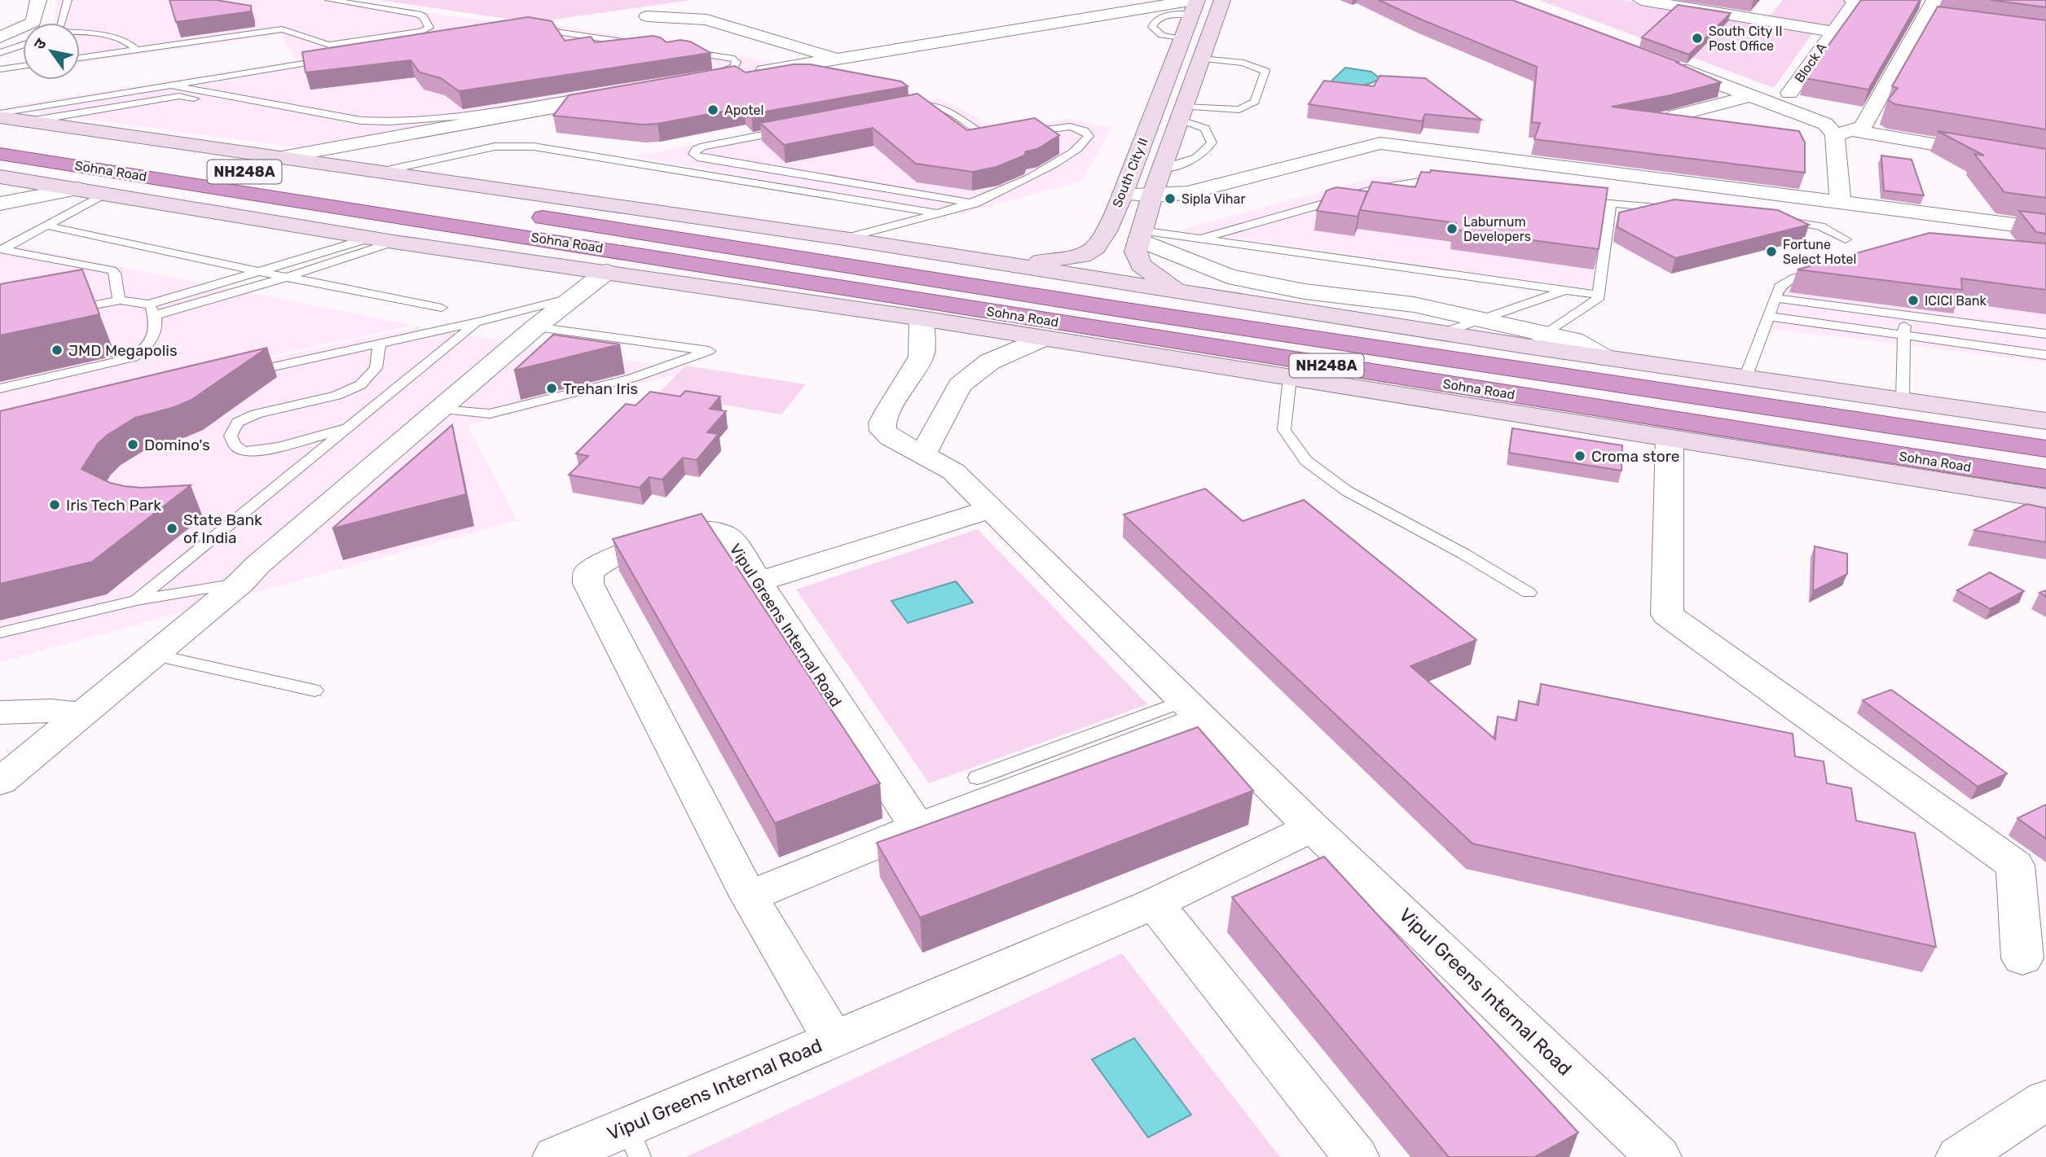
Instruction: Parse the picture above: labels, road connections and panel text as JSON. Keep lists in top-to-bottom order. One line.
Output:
{"streets":{"highway":["Sohna Road","NH248A"],"main road":["South City II"],"street":["Block A","Vipul Greens Internal Road"]},"places":["South City II Post Office","Apotel","Sipla Vihar","Laburnum Developers","Fortune Select Hotel","ICICI Bank","JMD Megapolis","Trehan Iris","Domino's","Croma store","Iris Tech Park","State Bank of India"],"north":"top left"}
